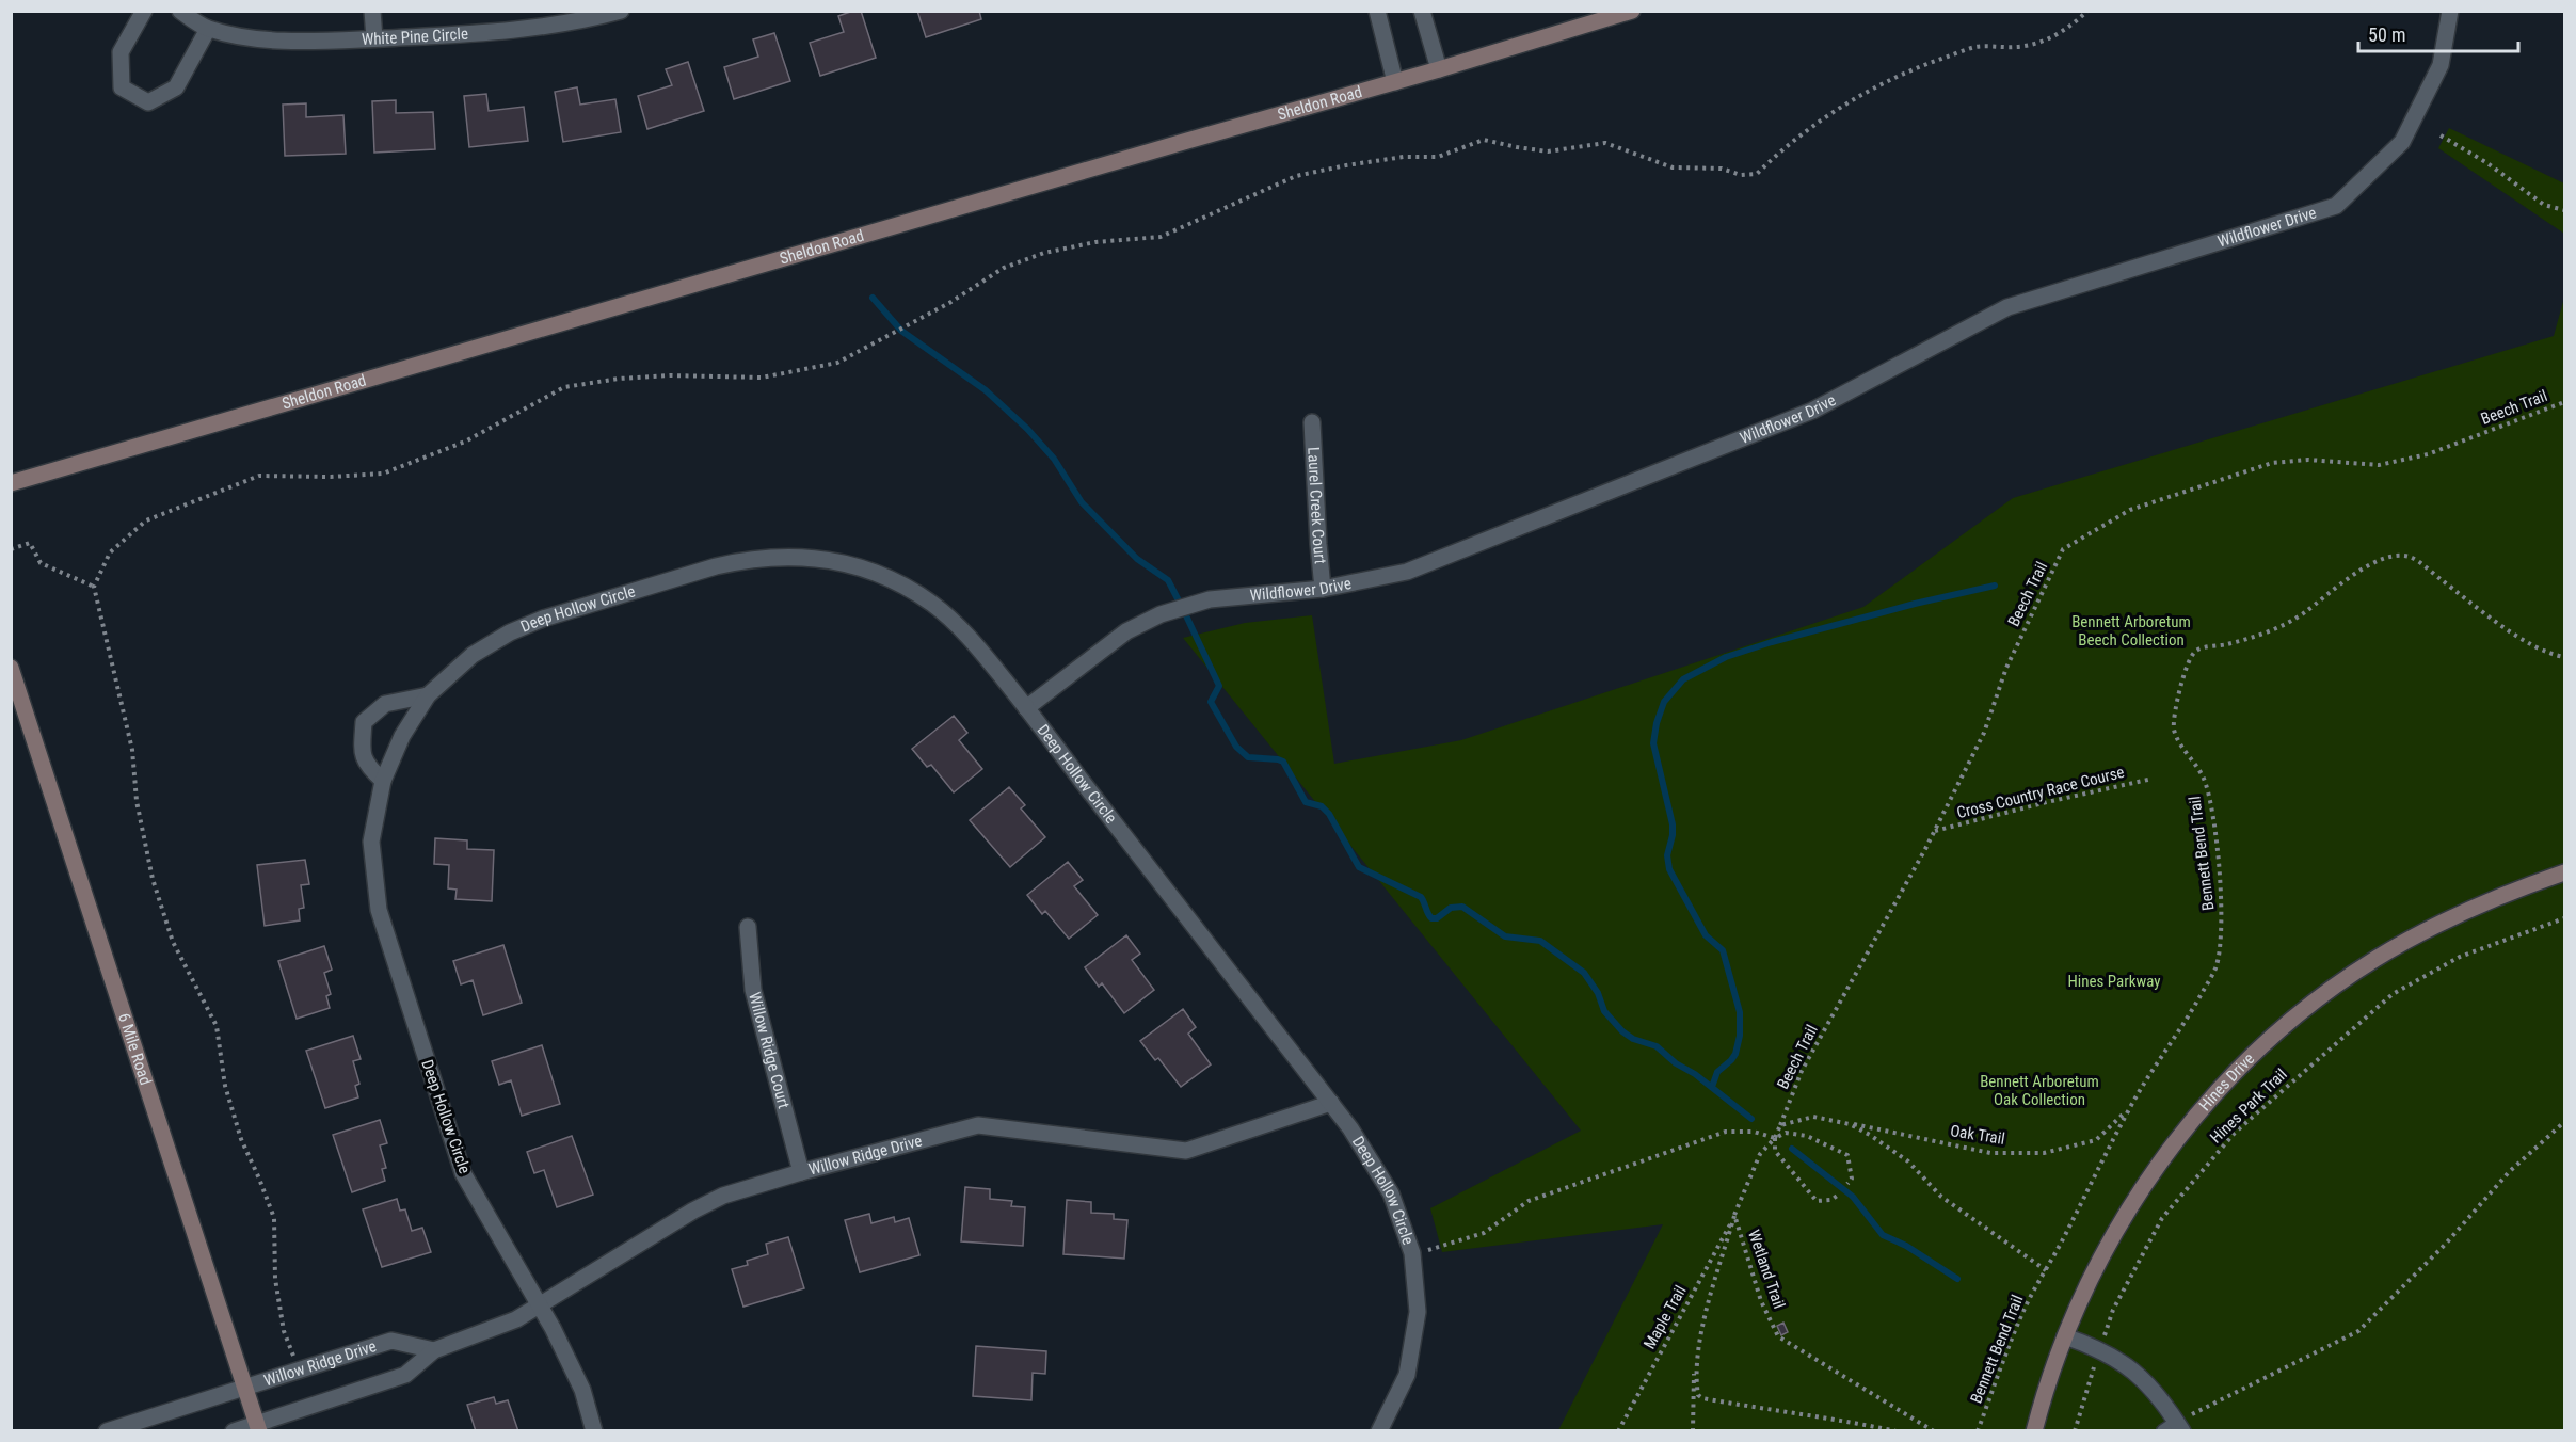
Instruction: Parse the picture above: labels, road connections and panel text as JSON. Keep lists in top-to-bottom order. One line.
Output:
{"streets":{"main road":["Sheldon Road","6 Mile Road","Hines Drive"],"street":["White Pine Circle","Wildflower Drive","Laurel Creek Court","Deep Hollow Circle","Willow Ridge Court","Willow Ridge Drive"],"path":["Beech Trail","Cross Country Race Course","Bennett Bend Trail","Hines Park Trail","Oak Trail","Wetland Trail","Maple Trail"]},"crossings":[["Wildflower Drive","Laurel Creek Court"],["Wildflower Drive","Deep Hollow Circle"],["Beech Trail","Cross Country Race Course"],["Beech Trail","Wetland Trail"],["Deep Hollow Circle","Willow Ridge Drive"],["Bennett Bend Trail","Oak Trail"],["6 Mile Road","Willow Ridge Drive"],["Willow Ridge Court","Willow Ridge Drive"],["Wetland Trail","Maple Trail"]],"parks":["Bennett Arboretum Beech Collection","Hines Parkway","Bennett Arboretum Oak Collection"],"scale_bar":"50 m"}
